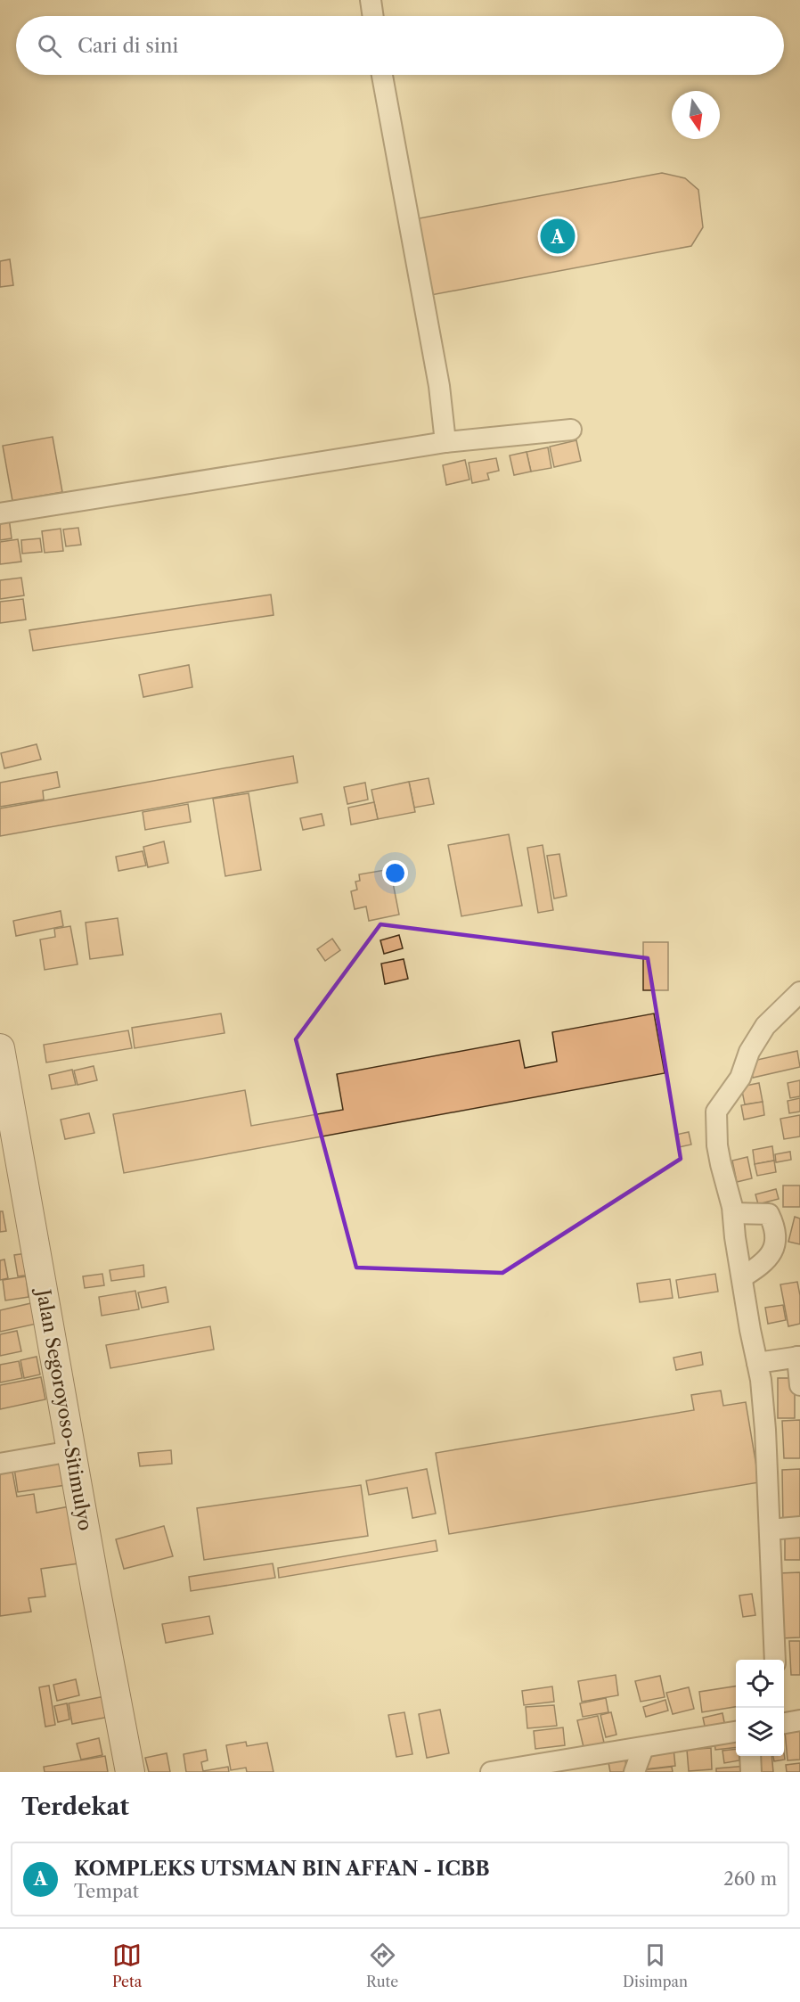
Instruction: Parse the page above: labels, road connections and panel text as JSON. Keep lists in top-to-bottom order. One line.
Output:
{"streets":{"main road":["Jalan Segoroyoso-Sitimulyo"]},"north":"bottom","page":{"search":"Cari di sini","pins":"A","heading":"Terdekat","list":[{"mark":"A","name":"KOMPLEKS UTSMAN BIN AFFAN - ICBB","note":"Tempat","value":"260 m"}],"nav":["Peta","Rute","Disimpan"]}}
